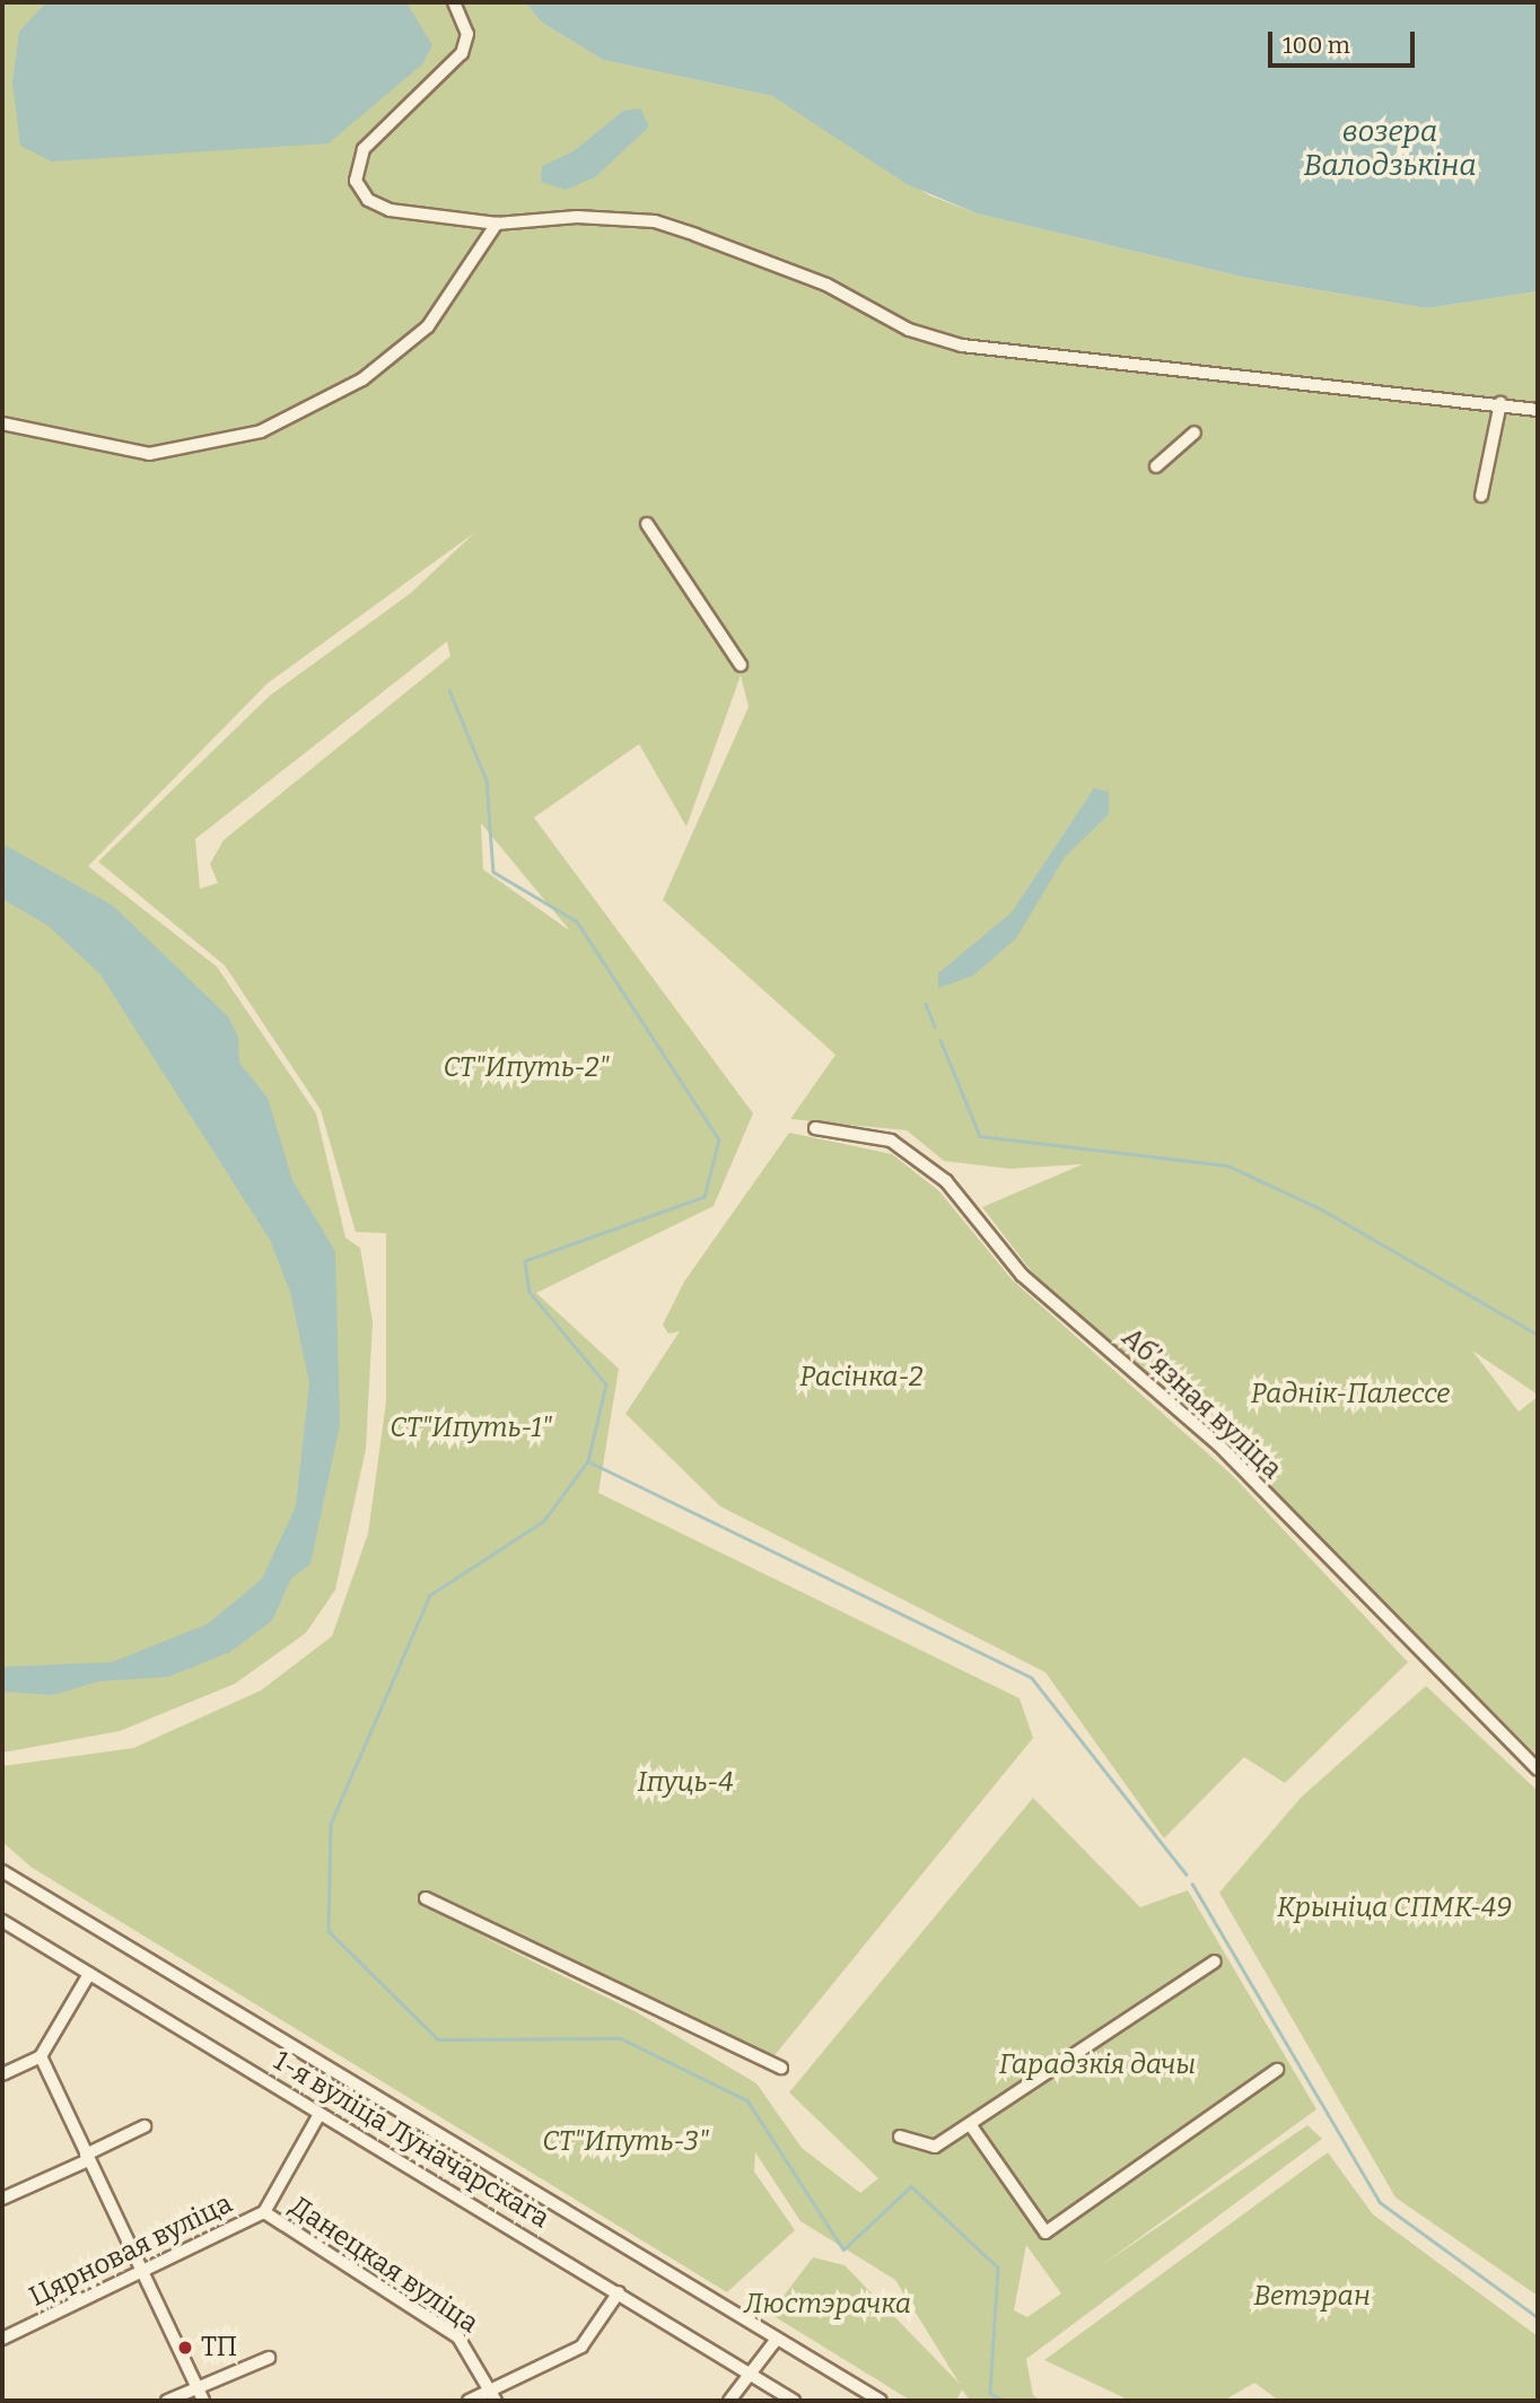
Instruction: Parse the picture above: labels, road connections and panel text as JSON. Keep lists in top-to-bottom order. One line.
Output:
{"streets":{"street":["Абʼязная вуліца","1-я вуліца Луначарскага","Цярновая вуліца","Данецкая вуліца"]},"crossings":[["1-я вуліца Луначарскага","Цярновая вуліца"],["Цярновая вуліца","Данецкая вуліца"]],"water":["возера Валодзькіна"],"parks":["СТ\"Ипуть-2\"","Расінка-2","Раднік-Палессе","СТ\"Ипуть-1\"","Іпуць-4","Крыніца СПМК-49","Гарадзкія дачы","СТ\"Ипуть-3\"","Ветэран","Люстэрачка"],"places":["ТП"],"scale_bar":"100 m"}
